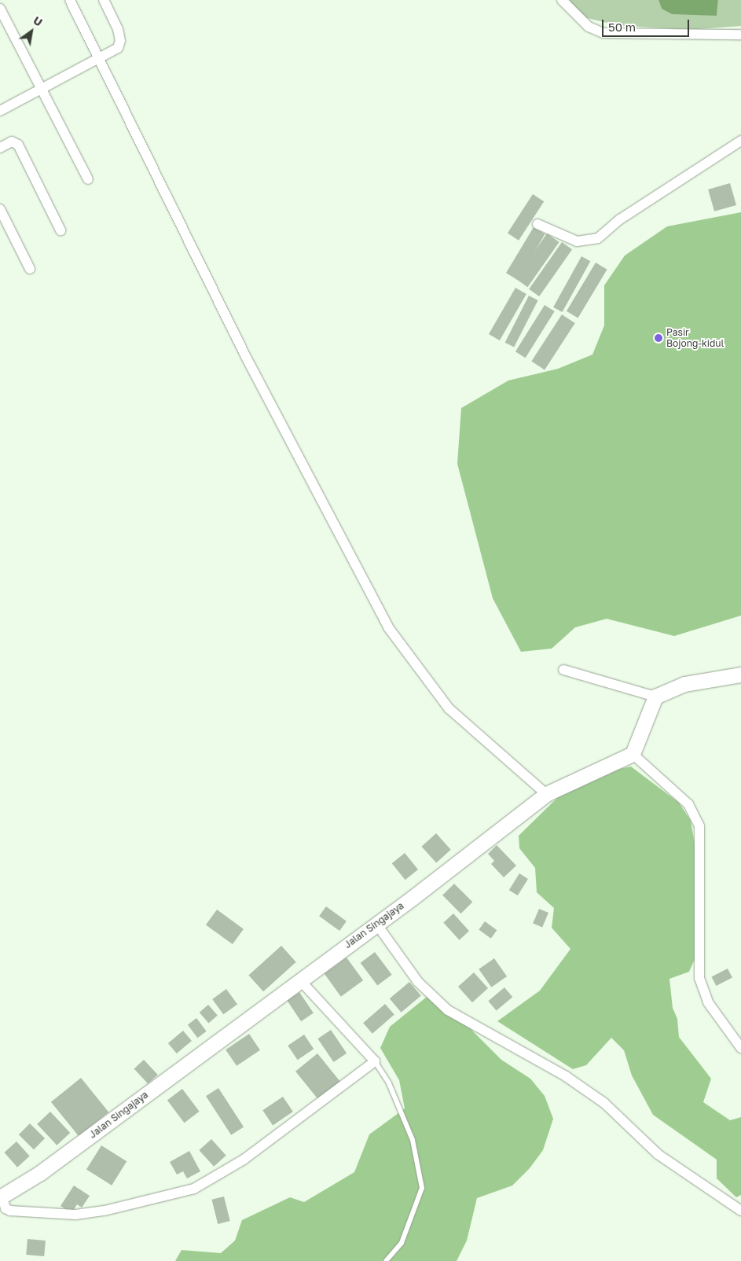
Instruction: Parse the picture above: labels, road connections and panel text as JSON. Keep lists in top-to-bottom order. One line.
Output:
{"streets":{"street":["Jalan Singajaya"]},"places":["Pasir Bojong-kidul"],"scale_bar":"50 m","north":"top right"}
